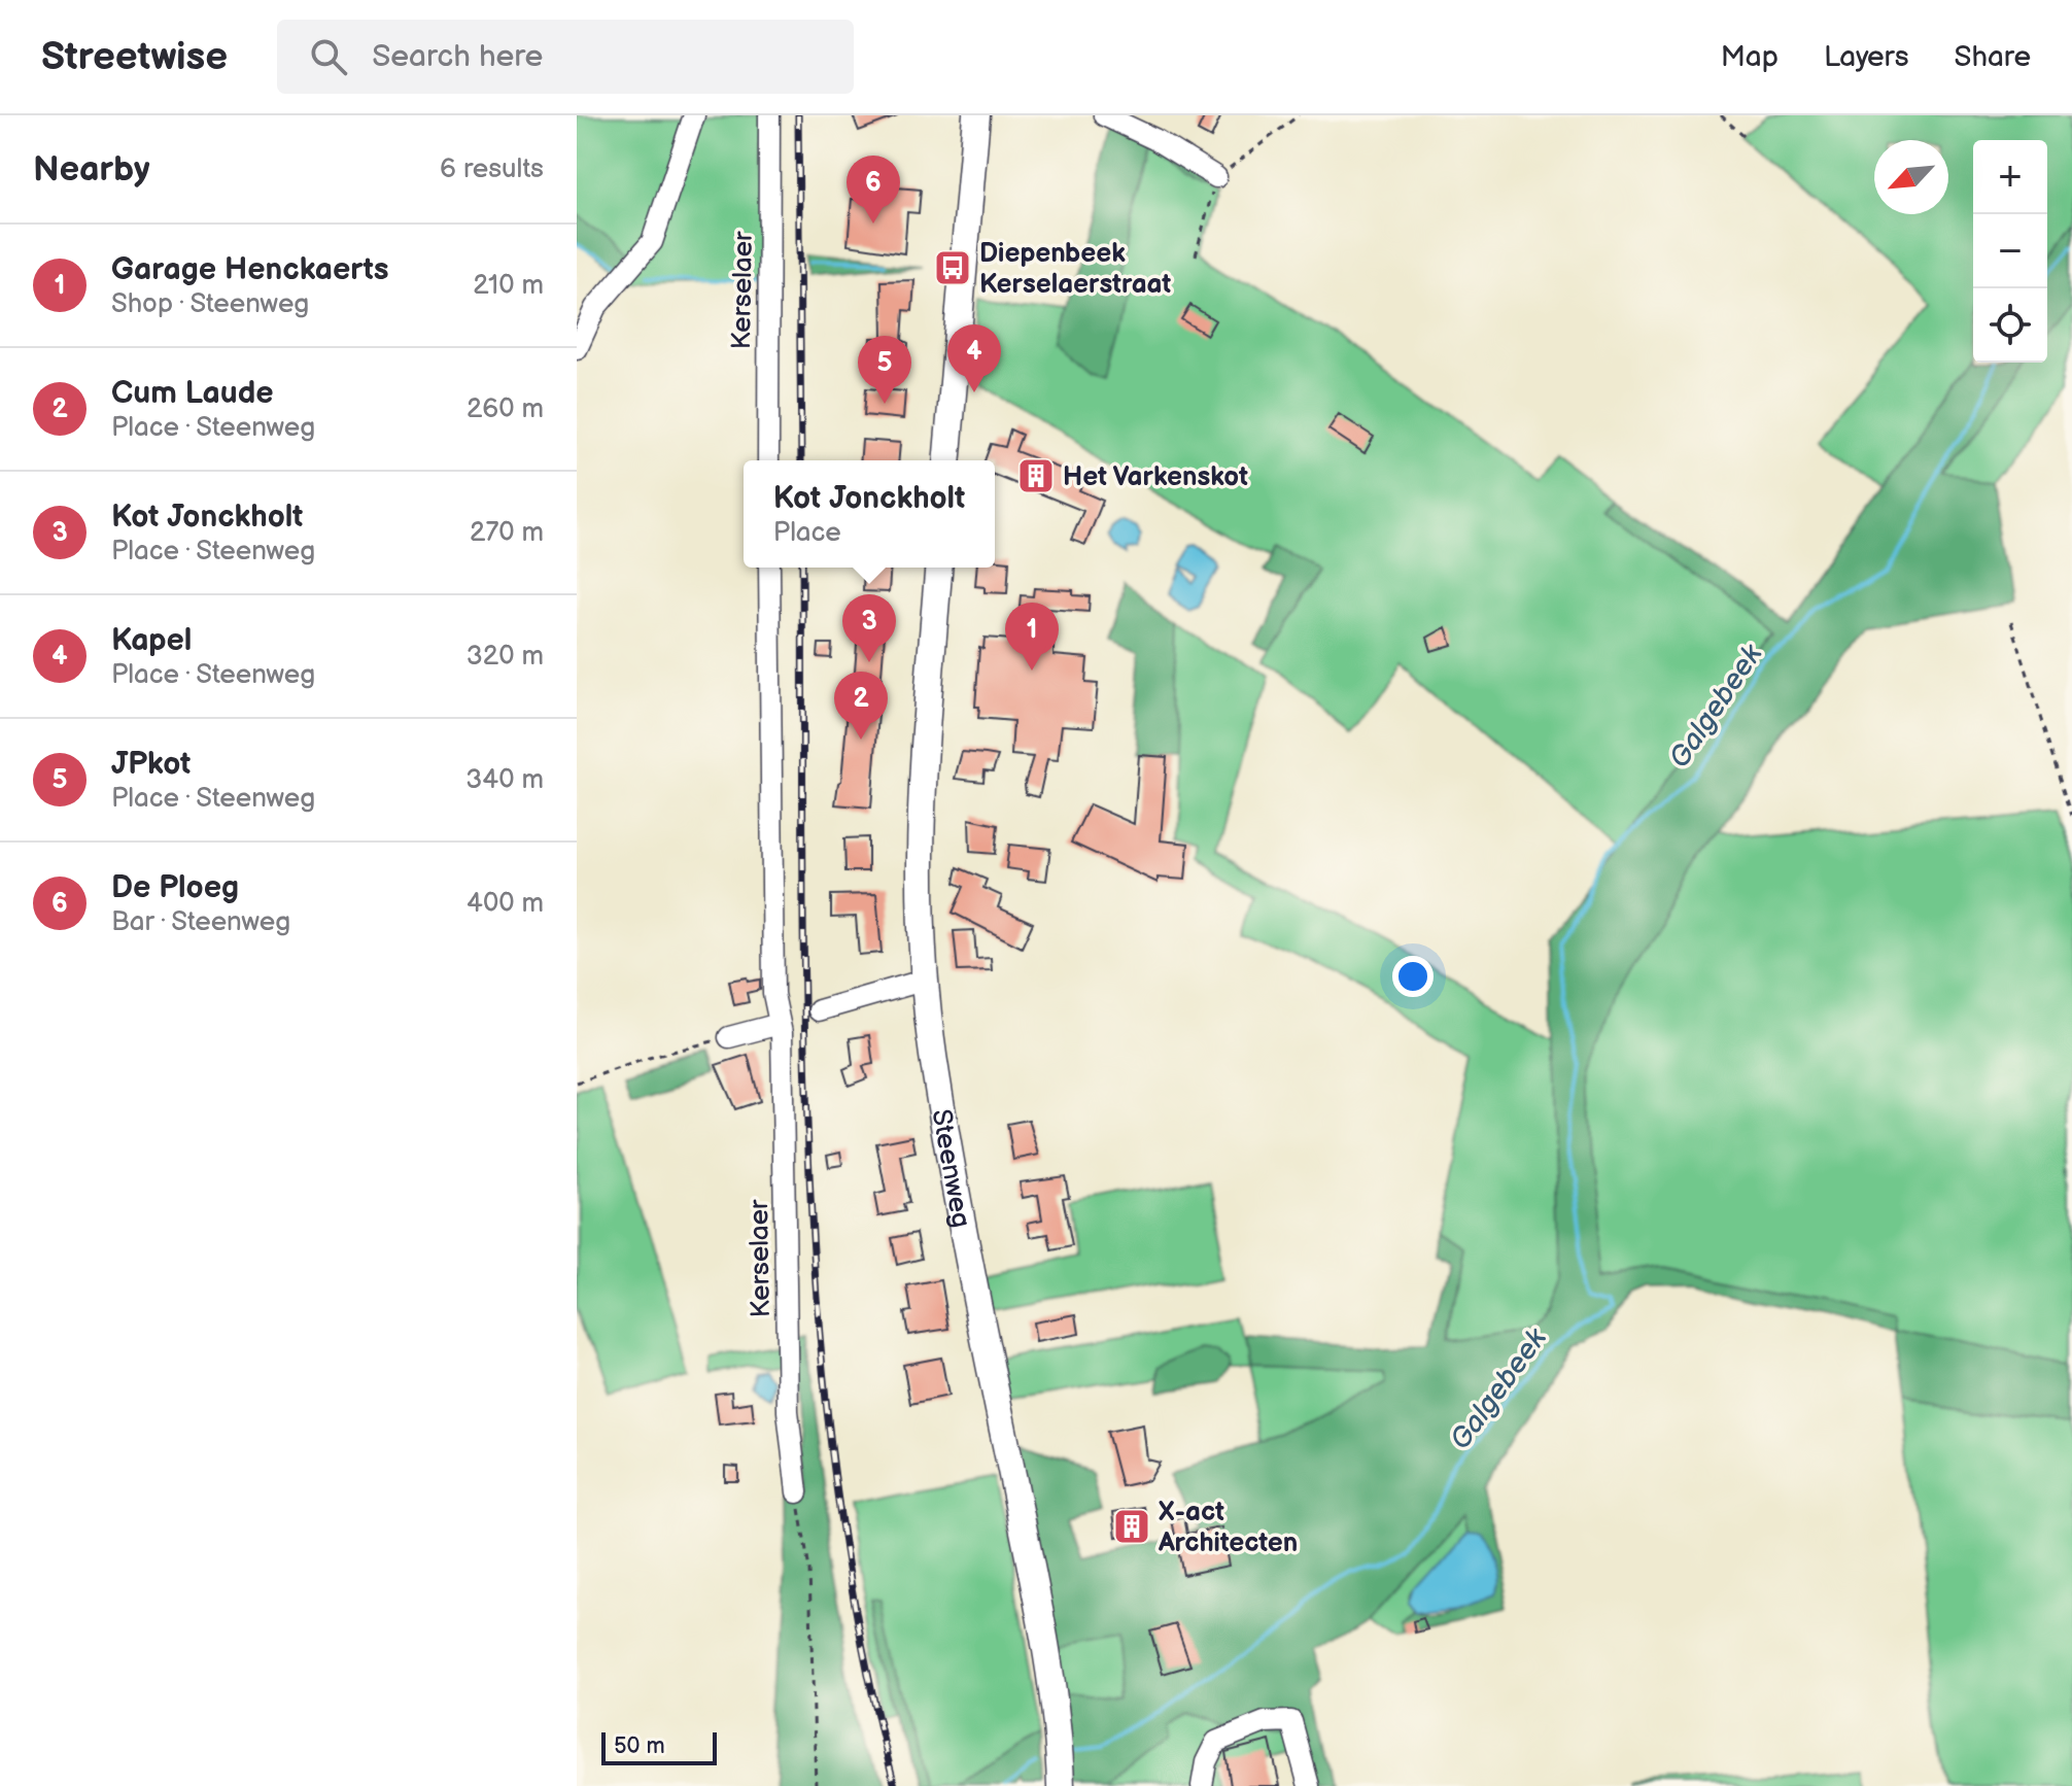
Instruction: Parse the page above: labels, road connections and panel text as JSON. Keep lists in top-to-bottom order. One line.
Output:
{"streets":{"main road":["Steenweg"],"street":["Kerselaer"]},"water":["Galgebeek"],"places":{"bus stop":["Diepenbeek Kerselaerstraat"],"building":["Het Varkenskot","X-act Architecten"]},"scale_bar":"50 m","north":"bottom left","page":{"header":"Streetwise","search":"Search here","nav":["Map","Layers","Share"],"heading":["Nearby","6 results"],"map_buttons":["+","−"],"pins":["6","4","5","3","1","2"],"list":[{"mark":"1","name":"Garage Henckaerts","note":"Shop · Steenweg","value":"210 m"},{"mark":"2","name":"Cum Laude","note":"Place · Steenweg","value":"260 m"},{"mark":"3","name":"Kot Jonckholt","note":"Place · Steenweg","value":"270 m"},{"mark":"4","name":"Kapel","note":"Place · Steenweg","value":"320 m"},{"mark":"5","name":"JPkot","note":"Place · Steenweg","value":"340 m"},{"mark":"6","name":"De Ploeg","note":"Bar · Steenweg","value":"400 m"}],"popup":["Kot Jonckholt","Place"],"scale":"50 m"}}
